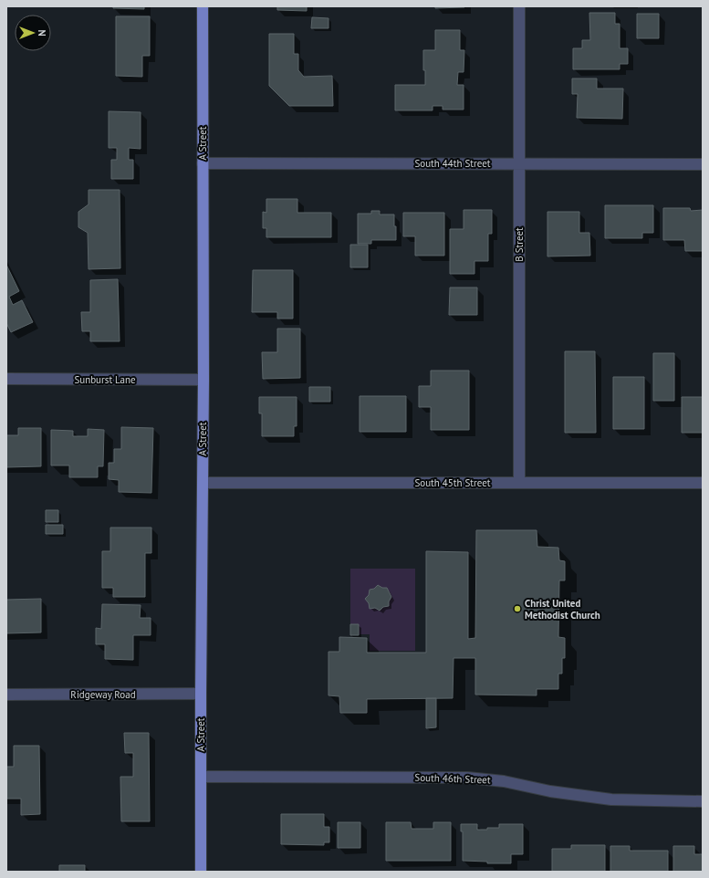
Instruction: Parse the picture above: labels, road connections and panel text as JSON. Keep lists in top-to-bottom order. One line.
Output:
{"streets":{"main road":["A Street"],"street":["South 44th Street","B Street","Sunburst Lane","South 45th Street","Ridgeway Road","South 46th Street"]},"crossings":[["A Street","South 44th Street"],["A Street","Sunburst Lane"],["A Street","South 45th Street"],["A Street","Ridgeway Road"],["A Street","South 46th Street"],["South 44th Street","B Street"],["B Street","South 45th Street"]],"places":["Christ United Methodist Church"],"north":"right"}
